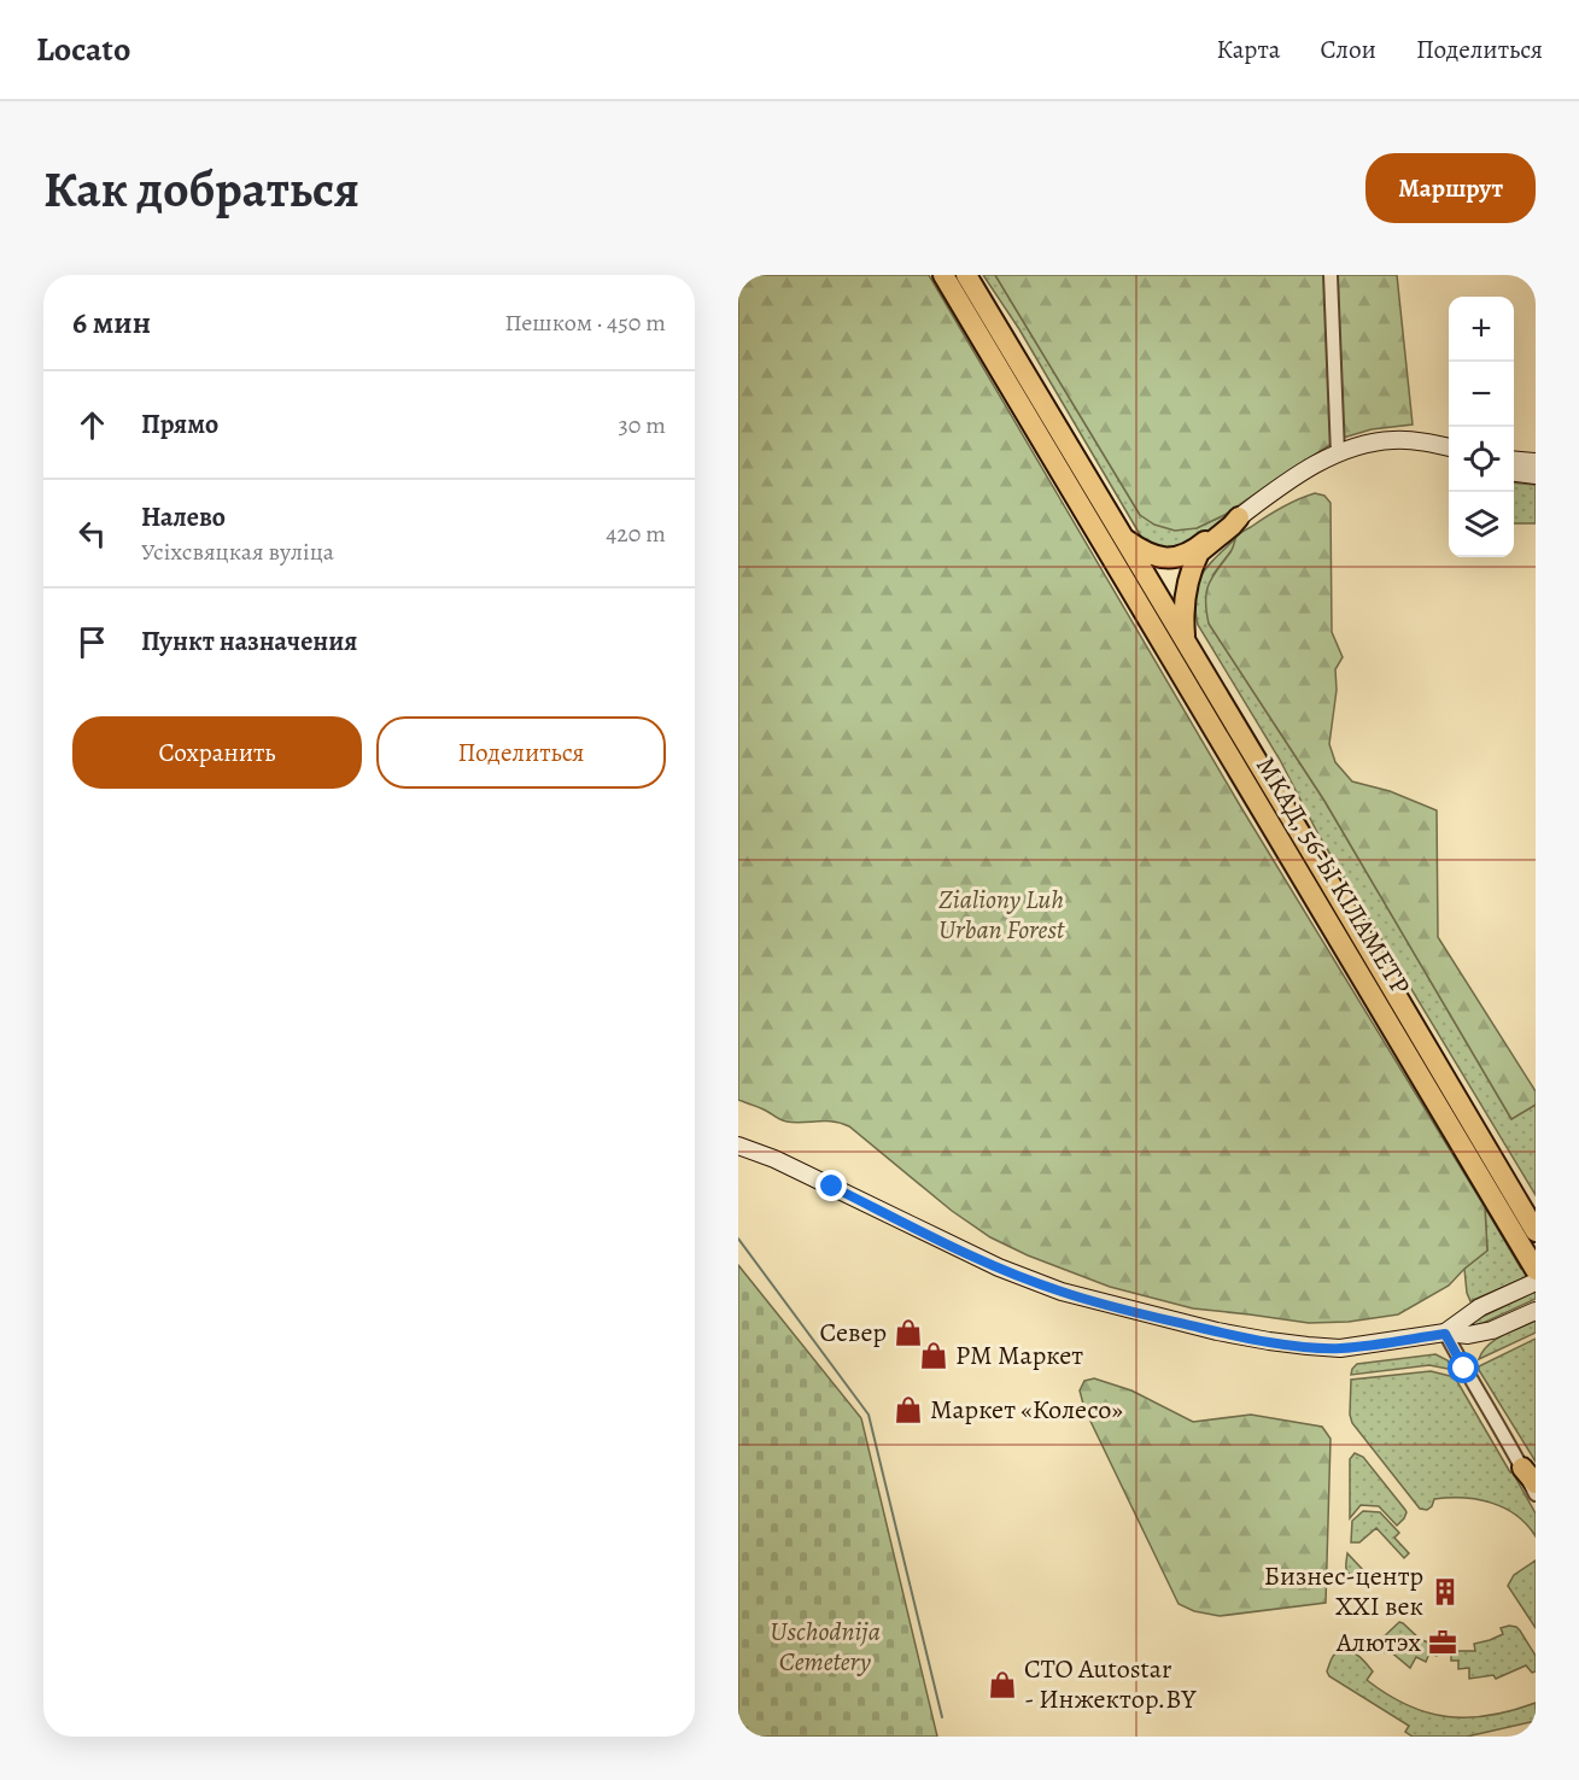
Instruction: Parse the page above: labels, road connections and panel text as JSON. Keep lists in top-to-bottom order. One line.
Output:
{"streets":{"highway":["МКАД, 56-Ы КІЛАМЕТР"]},"parks":["Zialiony Luh Urban Forest","Uschodnija Cemetery"],"places":{"shop":["Север","РМ Маркет","Маркет «Колесо»","СТО Autostar - Инжектор.BY"],"building":["Бизнес-центр XXI век"],"office":["Алютэх"]},"page":{"header":"Locato","nav":["Карта","Слои","Поделиться"],"buttons":["Маршрут",["Сохранить","Поделиться"]],"title":"Как добраться","heading":["6 мин","Пешком · 450 m"],"map_buttons":["+","−"],"list":[["Прямо","30 m"],["Налево","Усіхсвяцкая вуліца","420 m"],"Пункт назначения"]}}
